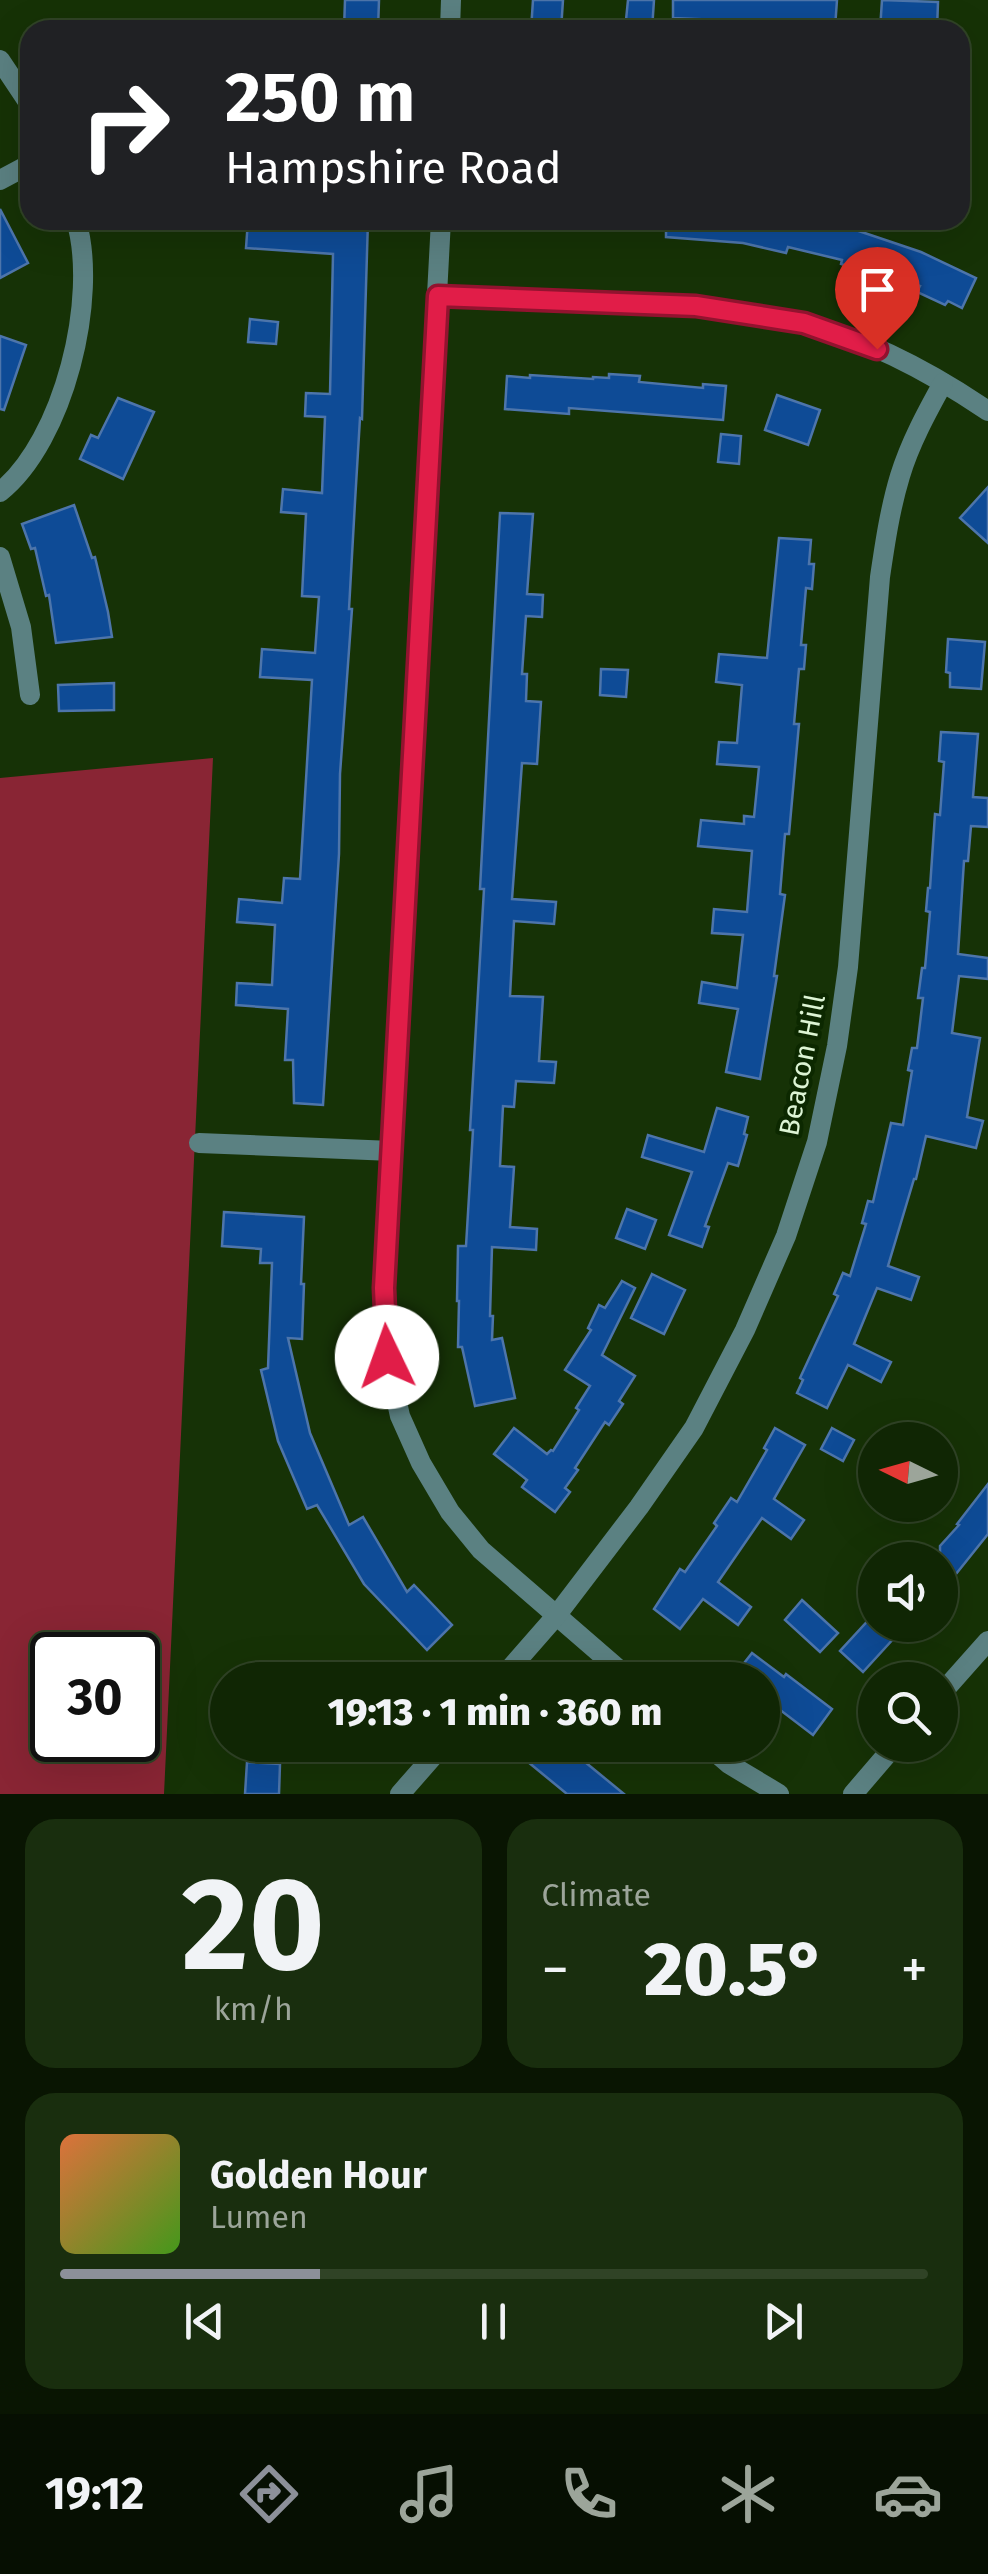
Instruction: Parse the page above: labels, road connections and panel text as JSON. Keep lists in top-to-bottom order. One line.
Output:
{"streets":{"street":["Beacon Hill"]},"north":"left","page":{"turn":["250 m","Hampshire Road"],"limit":"30","trip":"19:13 · 1 min · 360 m","tile":[["20","km/h"],"Climate"],"heat":["−","20.5°","+"],"song":["Golden Hour","Lumen"],"tabs":"19:12"}}
